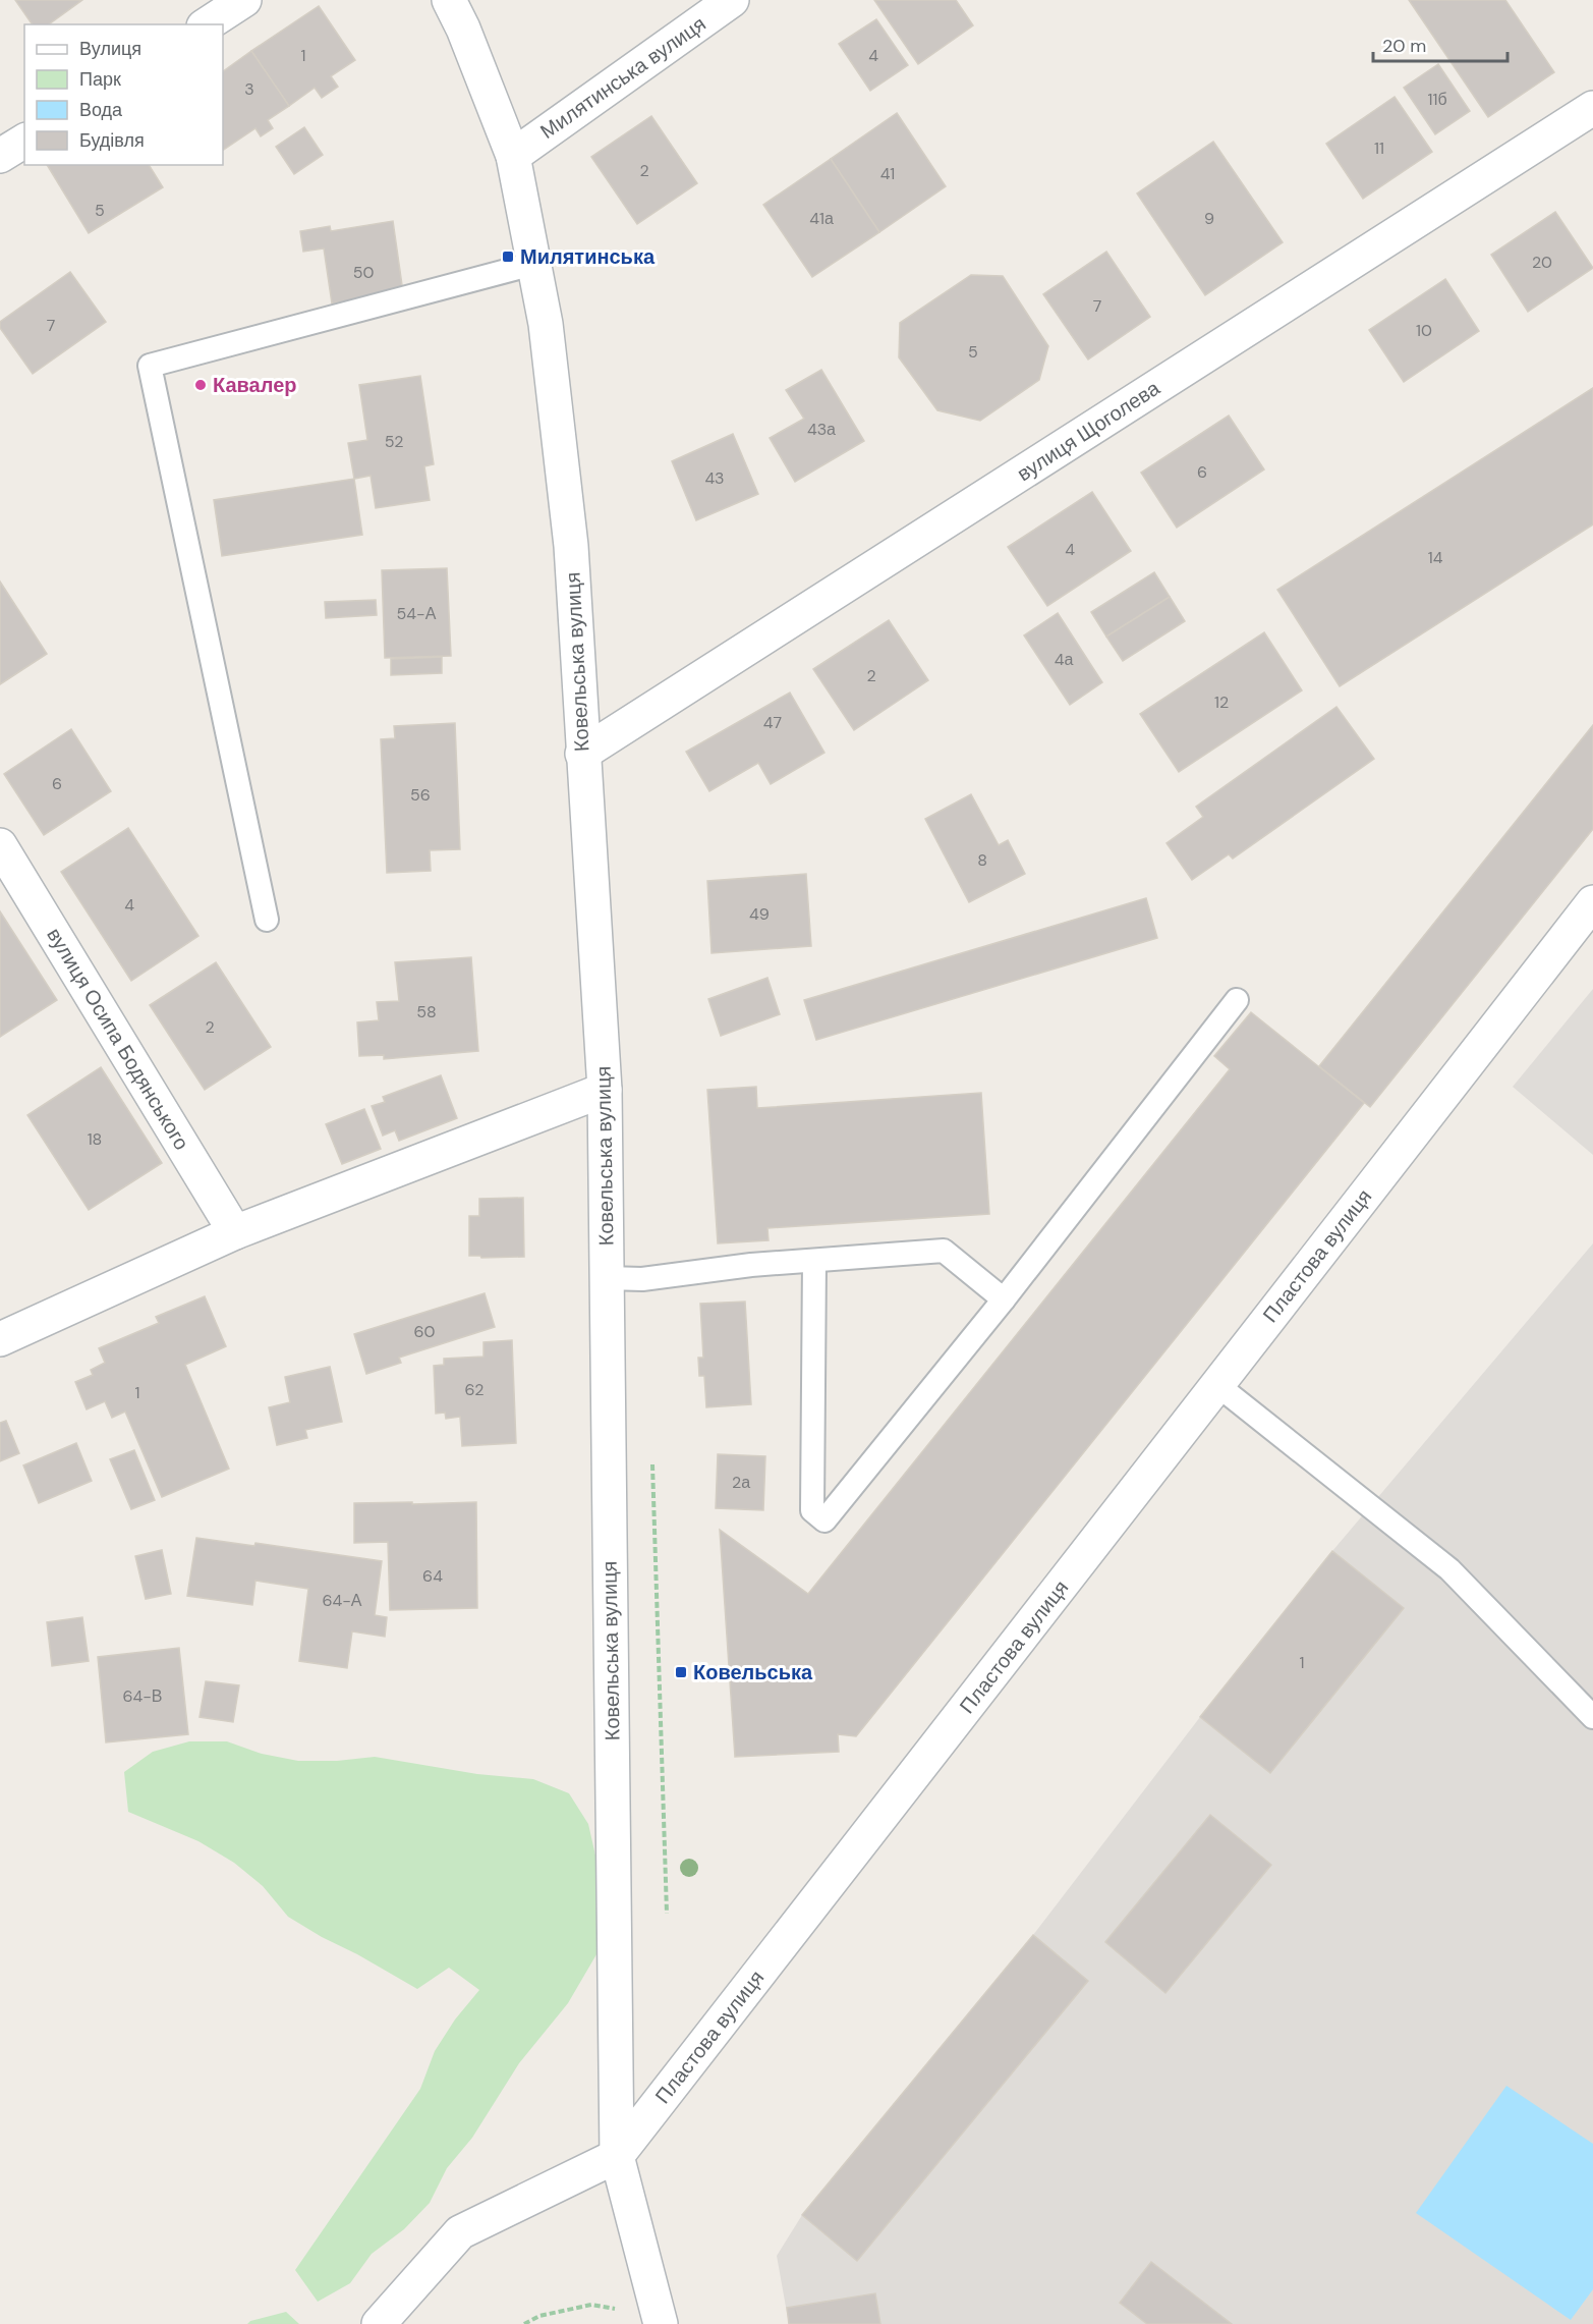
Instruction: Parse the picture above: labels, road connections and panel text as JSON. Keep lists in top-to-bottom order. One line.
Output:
{"streets":{"street":["Милятинська вулиця","вулиця Щоголева","Ковельська вулиця","вулиця Осипа Бодянського","Пластова вулиця"]},"crossings":[["Милятинська вулиця","Ковельська вулиця"],["вулиця Щоголева","Ковельська вулиця"],["Ковельська вулиця","Пластова вулиця"]],"places":{"transit":["Милятинська","Ковельська"],"other":["Кавалер"]},"house_numbers":["1","4","3","11б","11","2","41","5","41а","9","20","50","7","7","10","5","43а","52","6","43","4","14","54-А","4а","2","12","47","6","56","8","4","49","58","2","18","60","62","1","2а","64","64-А","1","64-В"],"legend":["Вулиця","Парк","Вода","Будівля"],"scale_bar":"20 m"}
